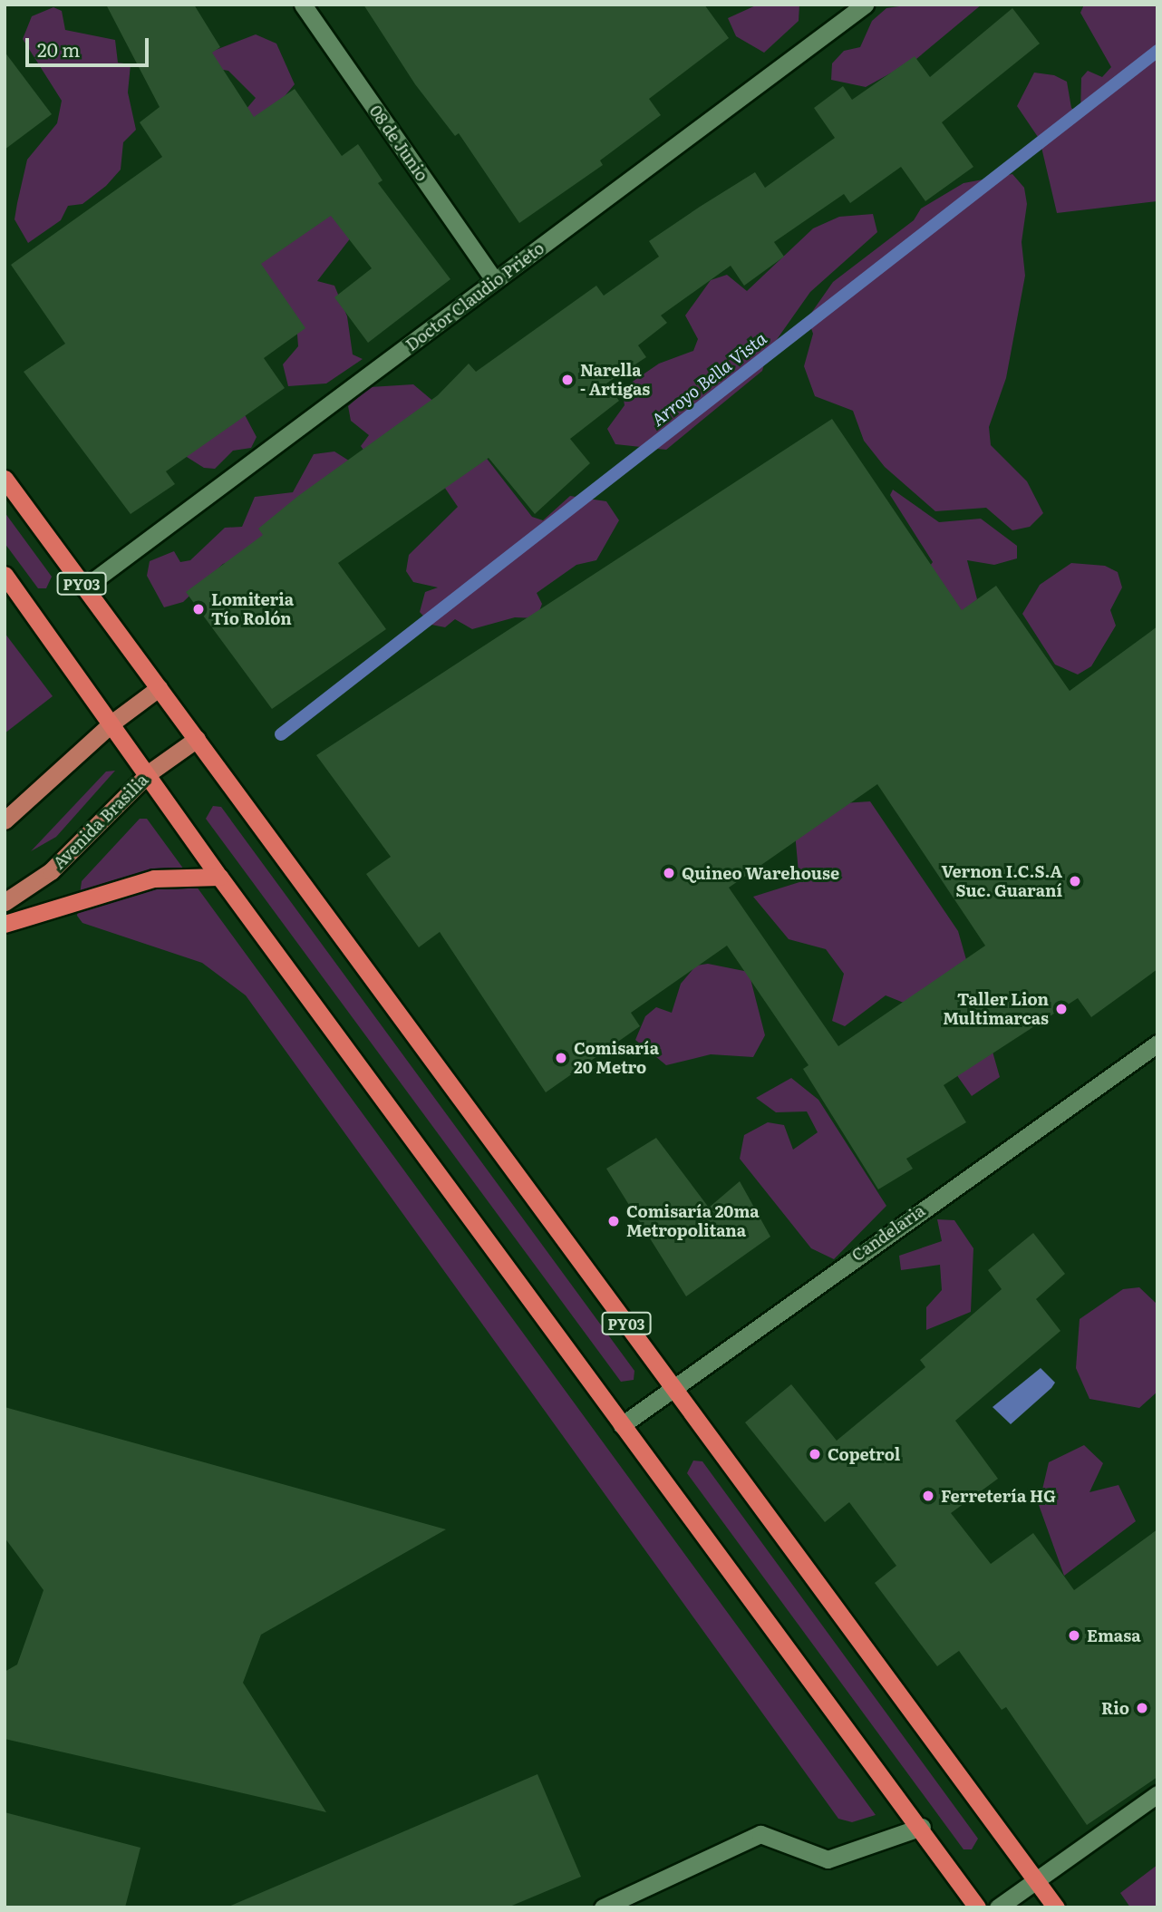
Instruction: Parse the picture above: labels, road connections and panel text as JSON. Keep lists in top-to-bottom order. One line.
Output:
{"streets":{"highway":["PY03"],"main road":["Avenida Brasilia"],"street":["08 de Junio","Doctor Claudio Prieto","Candelaria"]},"crossings":[["08 de Junio","Doctor Claudio Prieto"],["Doctor Claudio Prieto","PY03"],["PY03","Avenida Brasilia"],["PY03","Candelaria"]],"water":["Arroyo Bella Vista"],"places":["Narella - Artigas","Lomiteria Tío Rolón","Quineo Warehouse","Vernon I.C.S.A Suc. Guaraní","Taller Lion Multimarcas","Comisaría 20 Metro","Comisaría 20ma Metropolitana","Copetrol","Ferretería HG","Emasa","Rio"],"scale_bar":"20 m"}
